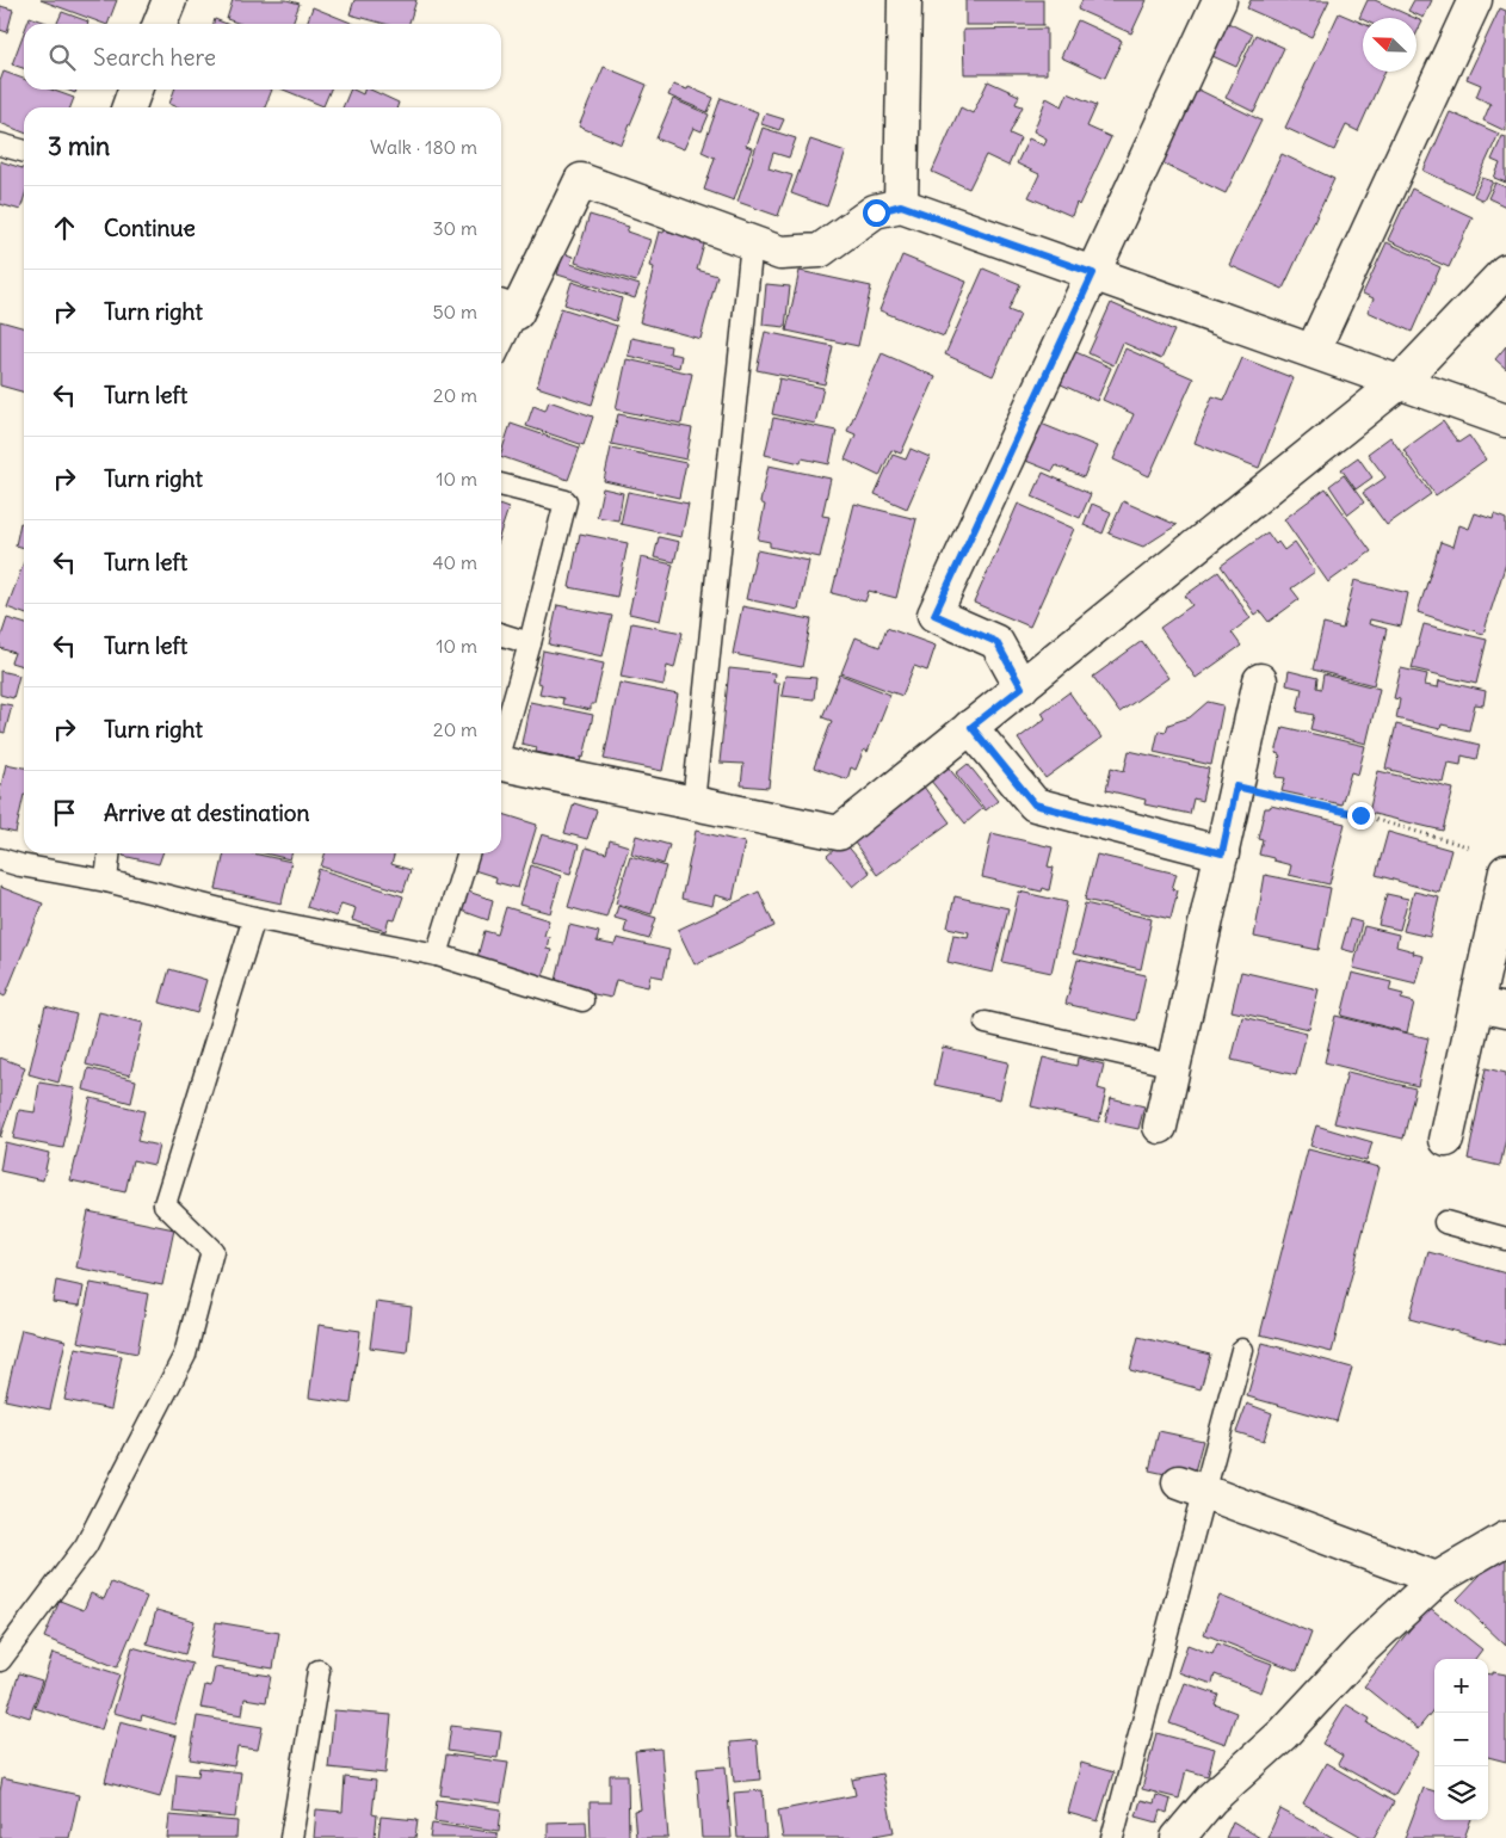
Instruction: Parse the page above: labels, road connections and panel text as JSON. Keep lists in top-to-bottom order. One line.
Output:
{"north":"top left","page":{"search":"Search here","heading":["3 min","Walk · 180 m"],"list":[["Continue","30 m"],["Turn right","50 m"],["Turn left","20 m"],["Turn right","10 m"],["Turn left","40 m"],["Turn left","10 m"],["Turn right","20 m"],"Arrive at destination"],"map_buttons":["+","−"]}}
